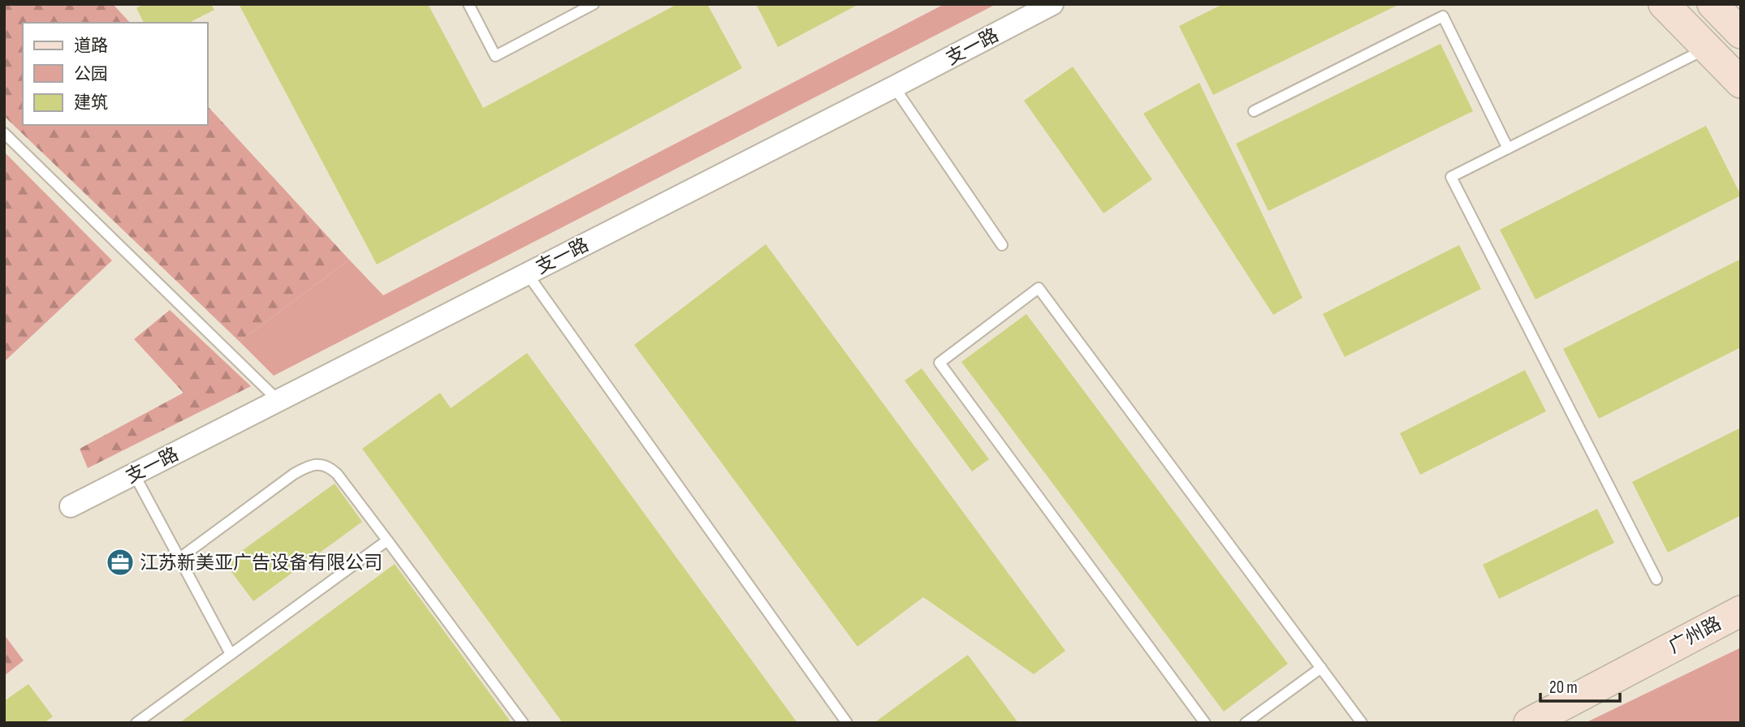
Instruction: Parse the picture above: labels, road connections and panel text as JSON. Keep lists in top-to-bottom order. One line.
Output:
{"streets":{"main road":["广州路"],"street":["支一路"]},"places":{"office":["江苏新美亚广告设备有限公司"]},"legend":["道路","公园","建筑"],"scale_bar":"20 m"}
